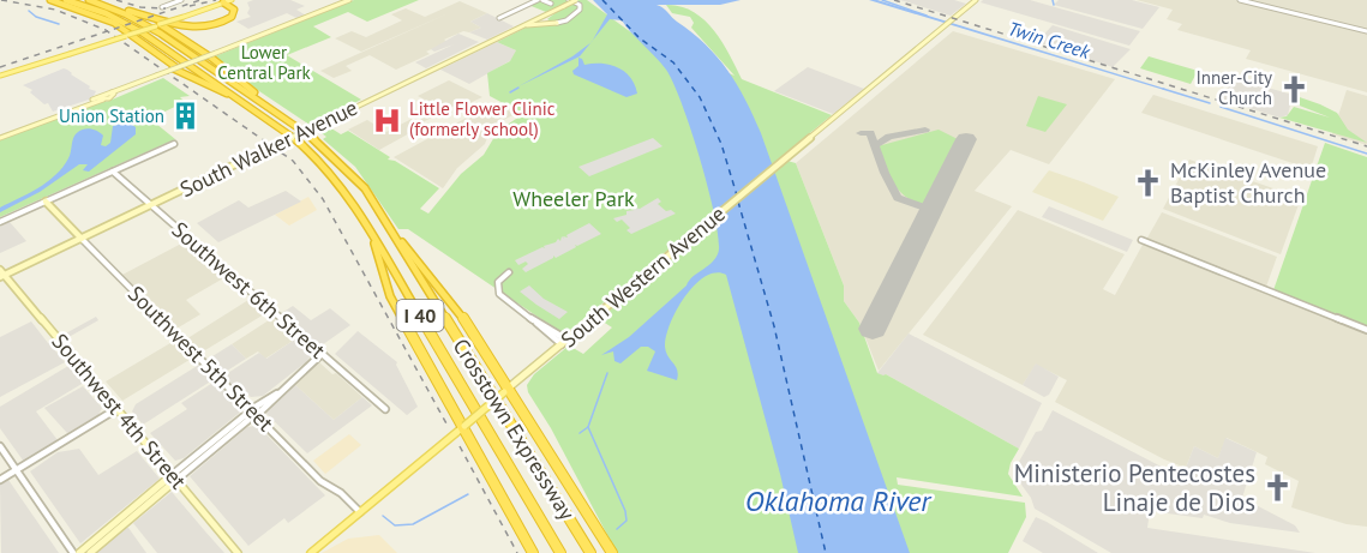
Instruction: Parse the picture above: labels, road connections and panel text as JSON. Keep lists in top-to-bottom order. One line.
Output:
{"streets":{"highway":["I 40","Crosstown Expressway"],"main road":["South Walker Avenue","South Western Avenue","Southwest 5th Street","Southwest 4th Street"],"street":["Southwest 6th Street"]},"crossings":[["South Walker Avenue","Southwest 6th Street"],["South Walker Avenue","Southwest 5th Street"],["South Walker Avenue","Southwest 4th Street"],["South Western Avenue","Southwest 5th Street"]],"water":["Twin Creek","Oklahoma River"],"parks":["Lower Central Park","Wheeler Park"],"places":{"church":["Inner-City Church","McKinley Avenue Baptist Church","Ministerio Pentecostes Linaje de Dios"],"building":["Union Station"],"hospital":["Little Flower Clinic (formerly school)"]}}
